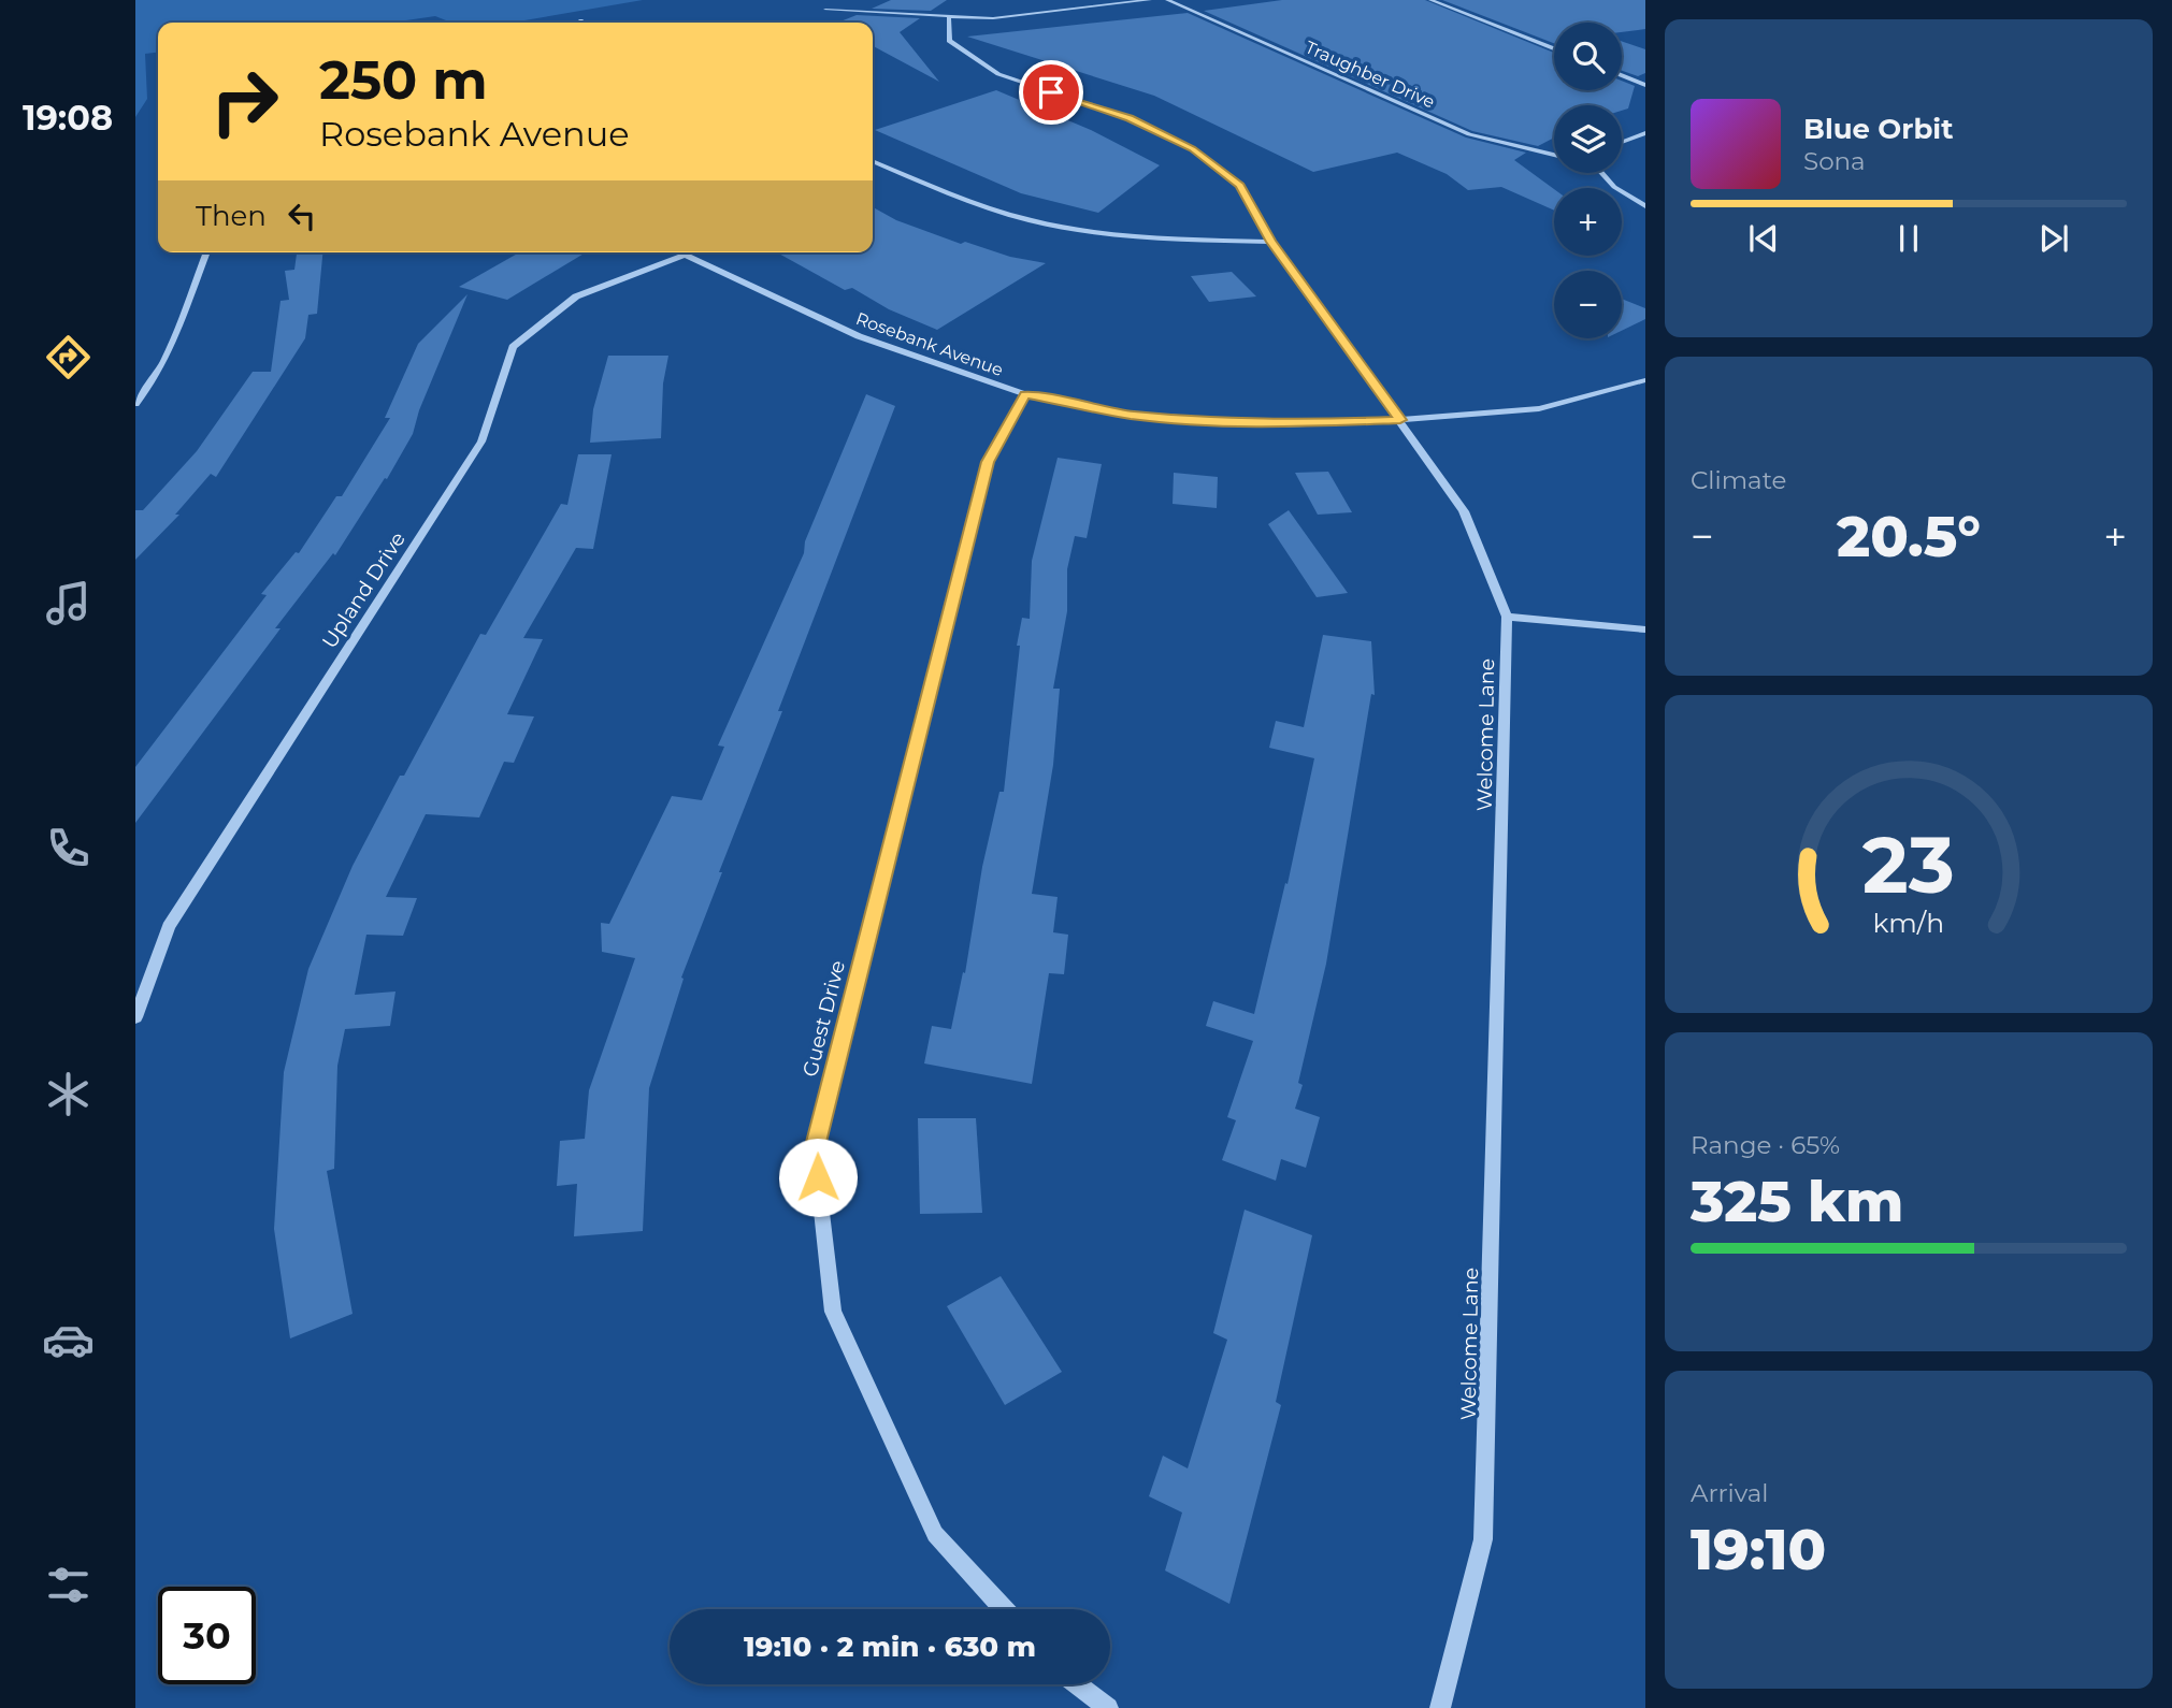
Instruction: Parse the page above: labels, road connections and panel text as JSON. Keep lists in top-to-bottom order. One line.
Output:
{"streets":{"street":["Traughber Drive","Rosebank Avenue","Upland Drive","Welcome Lane","Guest Drive"]},"crossings":[["Rosebank Avenue","Upland Drive"],["Rosebank Avenue","Welcome Lane"],["Rosebank Avenue","Guest Drive"]],"page":{"tabs":"19:08","map_buttons":["+","−"],"turn":["250 m","Rosebank Avenue"],"song":["Blue Orbit","Sona"],"then":"Then","tile":["Climate",["Range · 65%","325 km"],["Arrival","19:10"]],"heat":["−","20.5°","+"],"limit":"30","trip":"19:10 · 2 min · 630 m","gauge":["23","km/h"]}}
